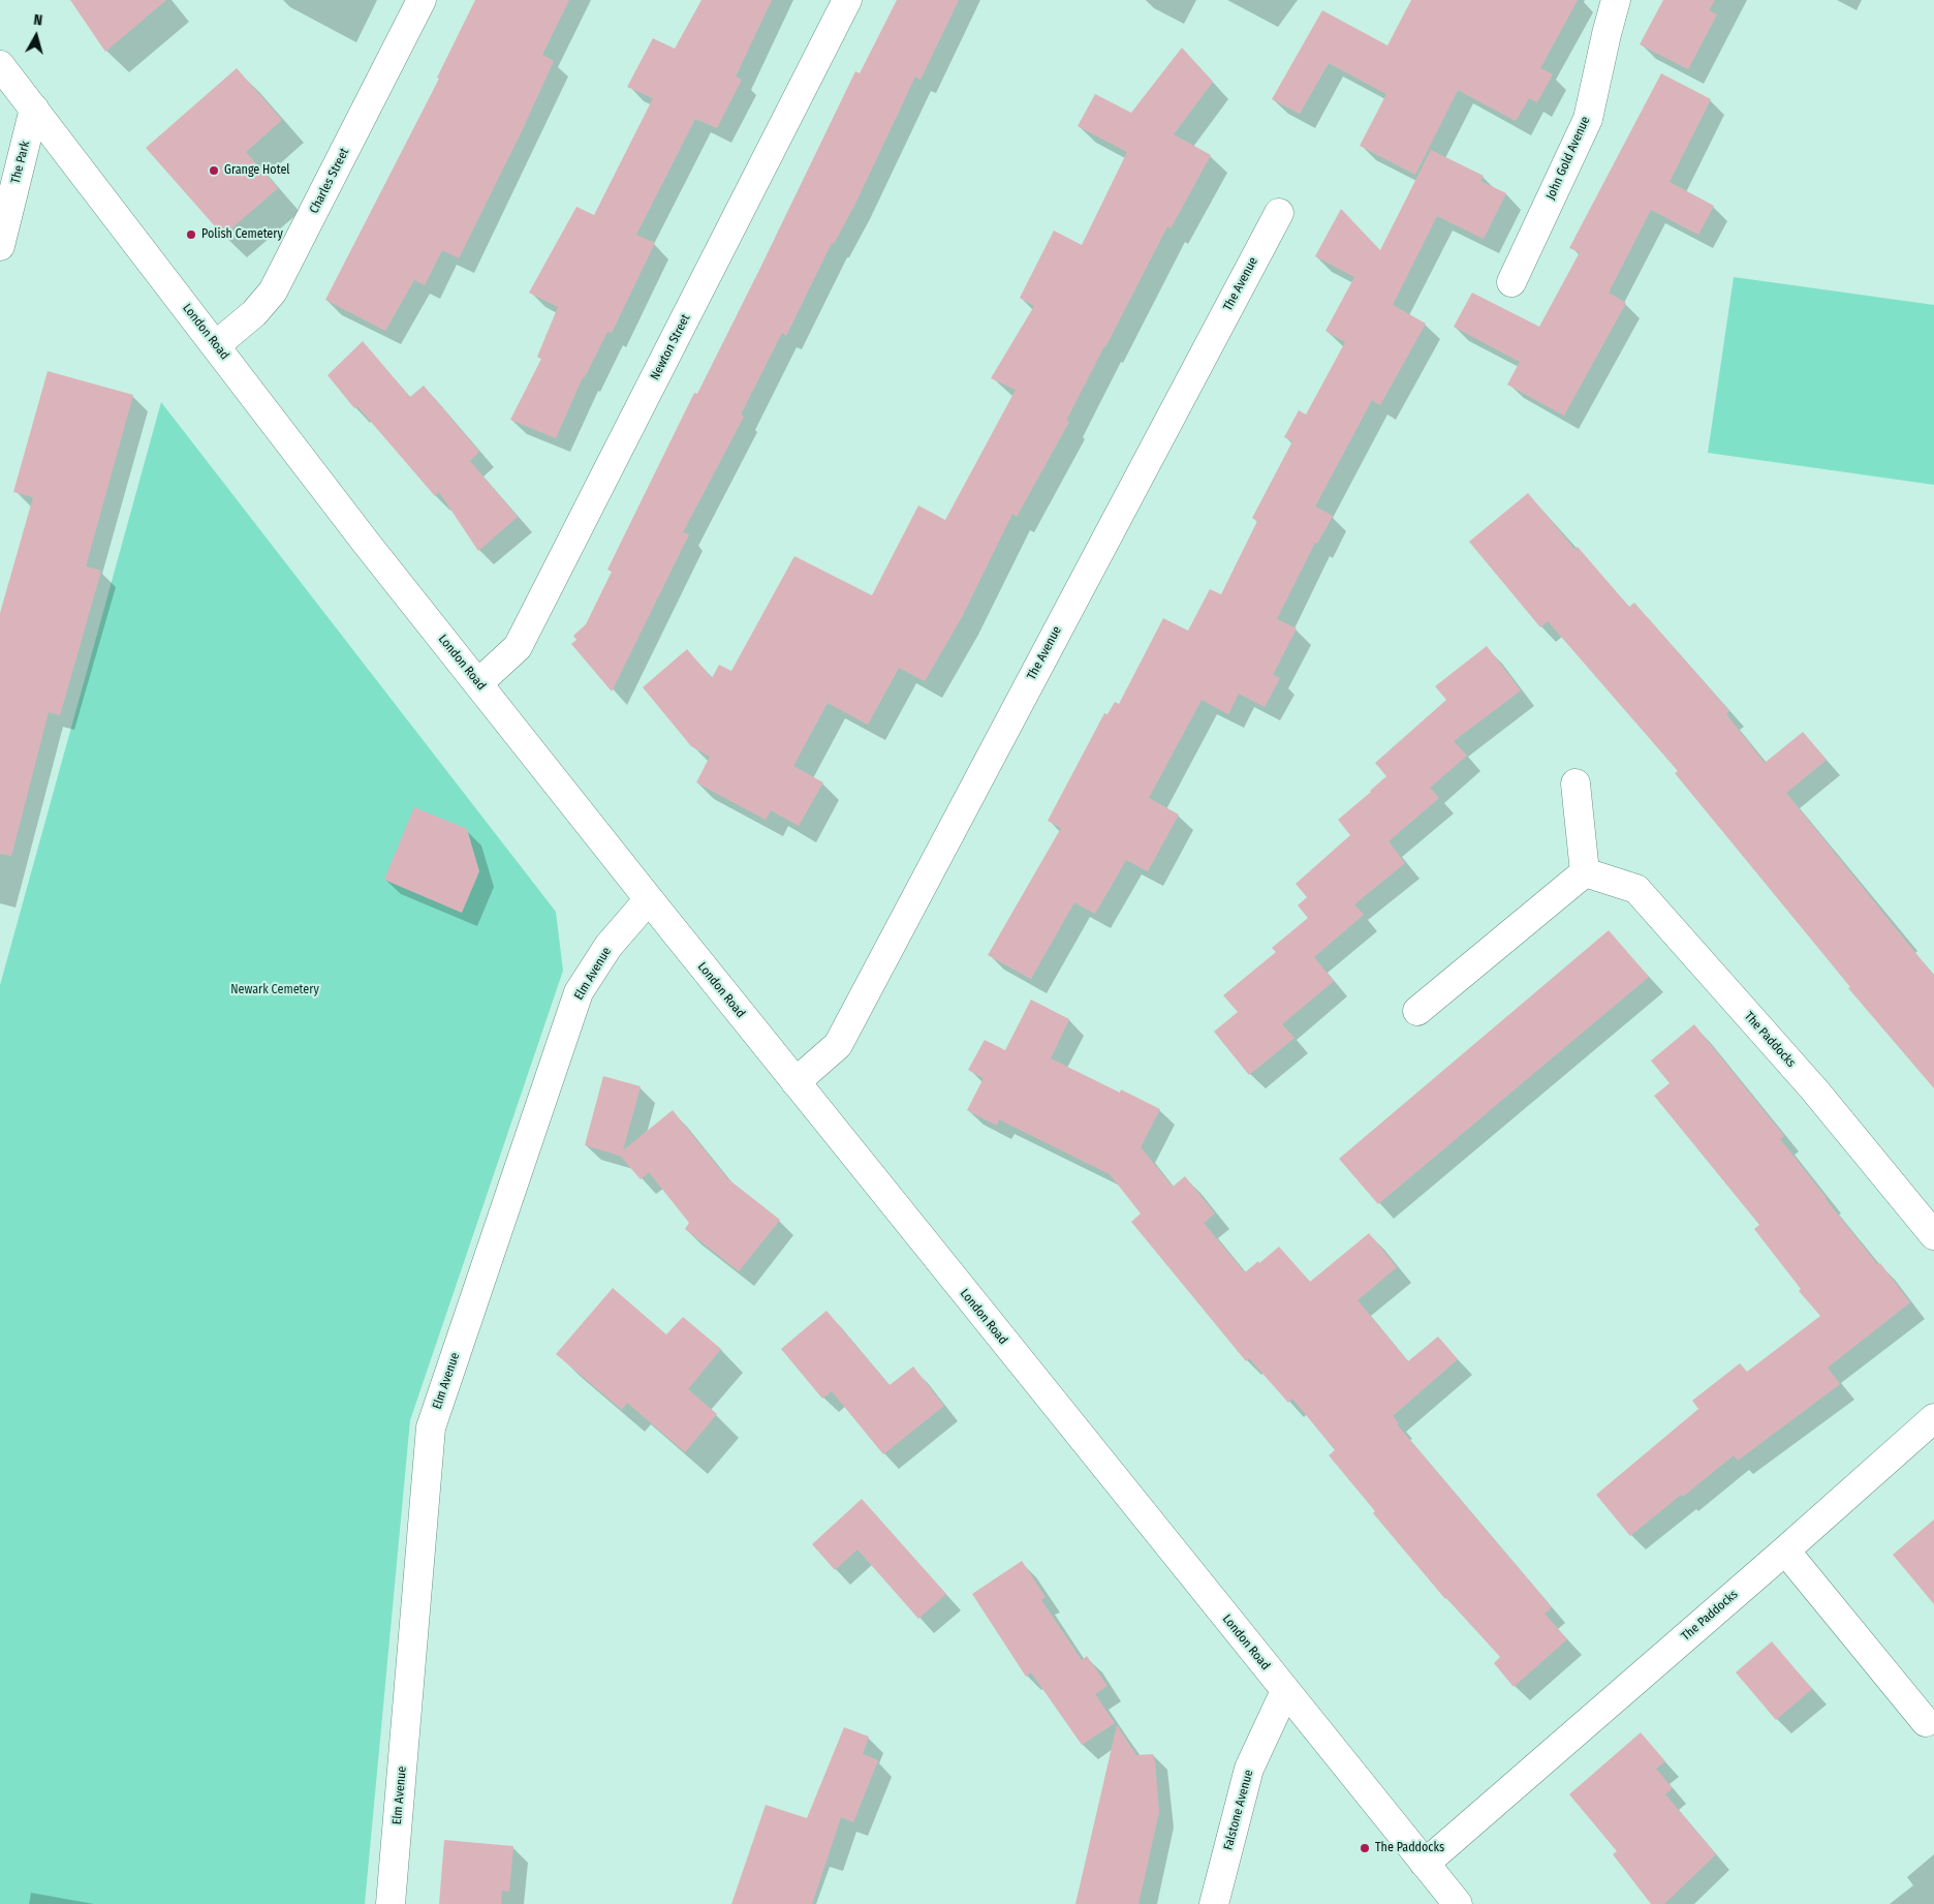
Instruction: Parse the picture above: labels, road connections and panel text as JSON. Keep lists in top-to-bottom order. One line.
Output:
{"streets":{"street":["John Gold Avenue","The Park","Charles Street","The Avenue","London Road","Newton Street","Elm Avenue","The Paddocks","Falstone Avenue"]},"crossings":[["The Park","London Road"],["Charles Street","London Road"],["The Avenue","London Road"],["London Road","Newton Street"],["London Road","Elm Avenue"],["London Road","The Paddocks"],["London Road","Falstone Avenue"]],"parks":["Newark Cemetery"],"places":["Grange Hotel","Polish Cemetery","The Paddocks"],"north":"top"}
